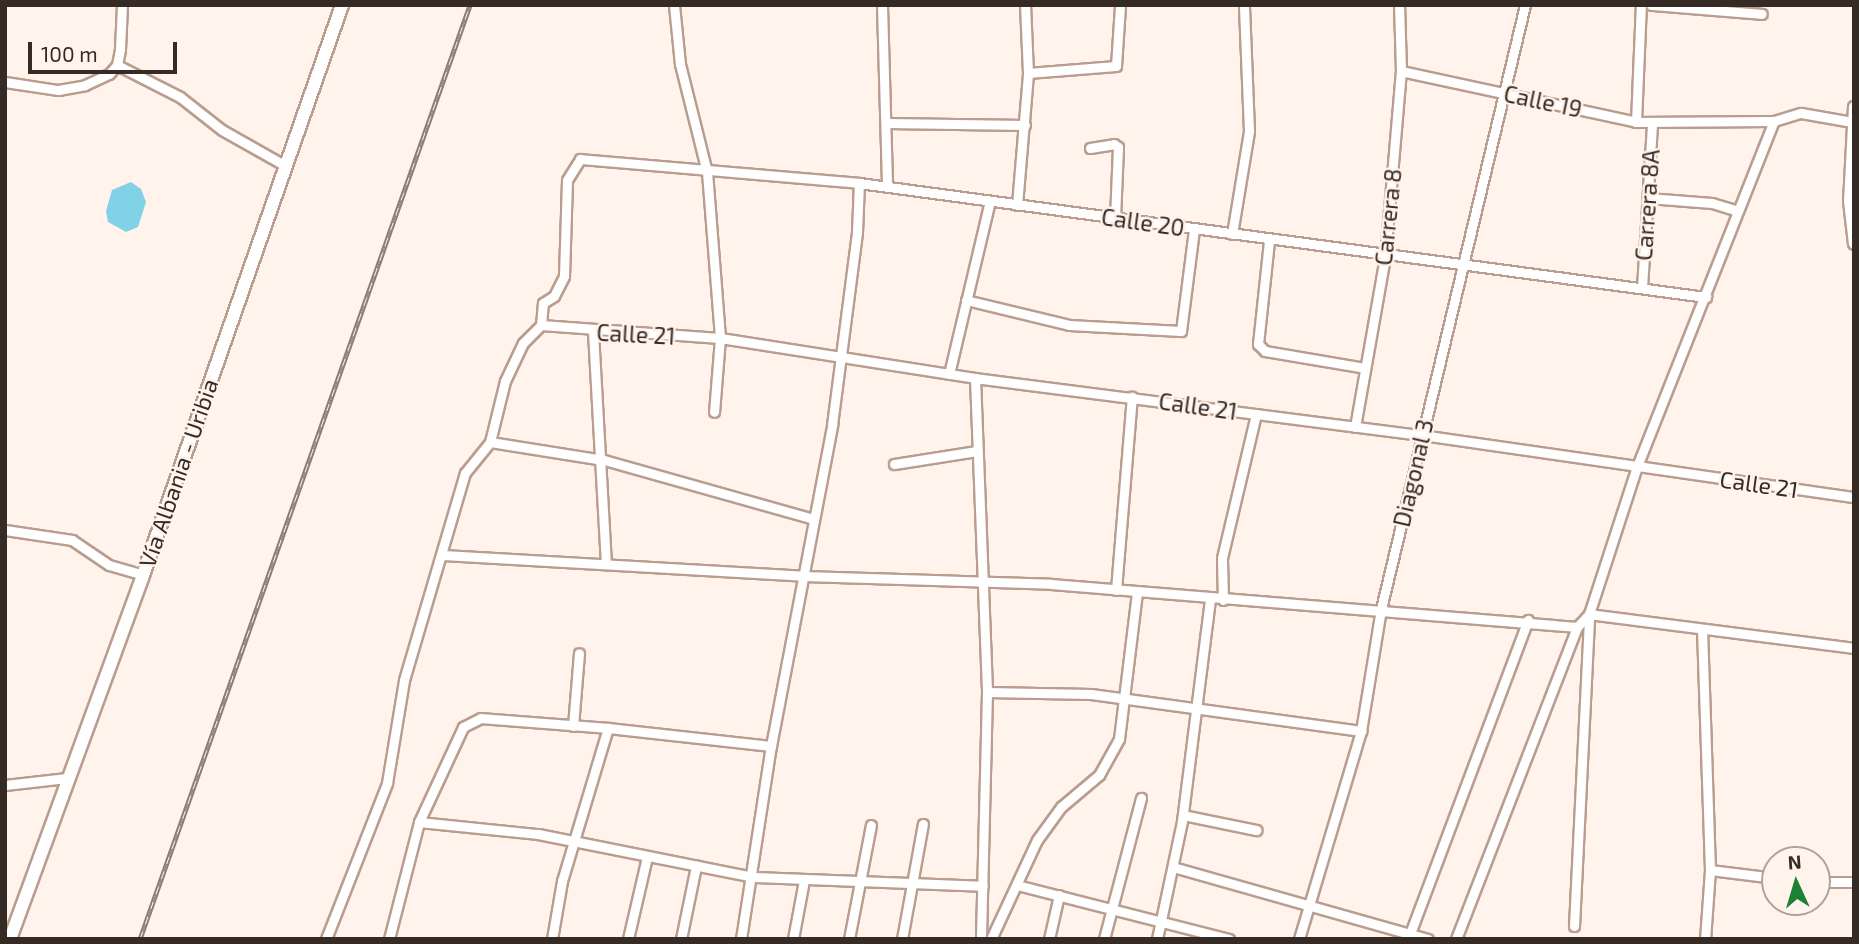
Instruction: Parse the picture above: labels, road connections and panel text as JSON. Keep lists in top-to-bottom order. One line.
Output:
{"streets":{"main road":["Vía Albania - Uribia"],"street":["Calle 19","Carrera 8A","Carrera 8","Calle 20","Calle 21","Diagonal 3"]},"crossings":[["Calle 19","Carrera 8A"],["Calle 19","Carrera 8"],["Calle 19","Diagonal 3"],["Carrera 8A","Calle 20"],["Carrera 8","Calle 20"],["Carrera 8","Calle 21"],["Calle 20","Calle 21"],["Calle 20","Diagonal 3"],["Calle 21","Diagonal 3"]],"scale_bar":"100 m","north":"top"}
